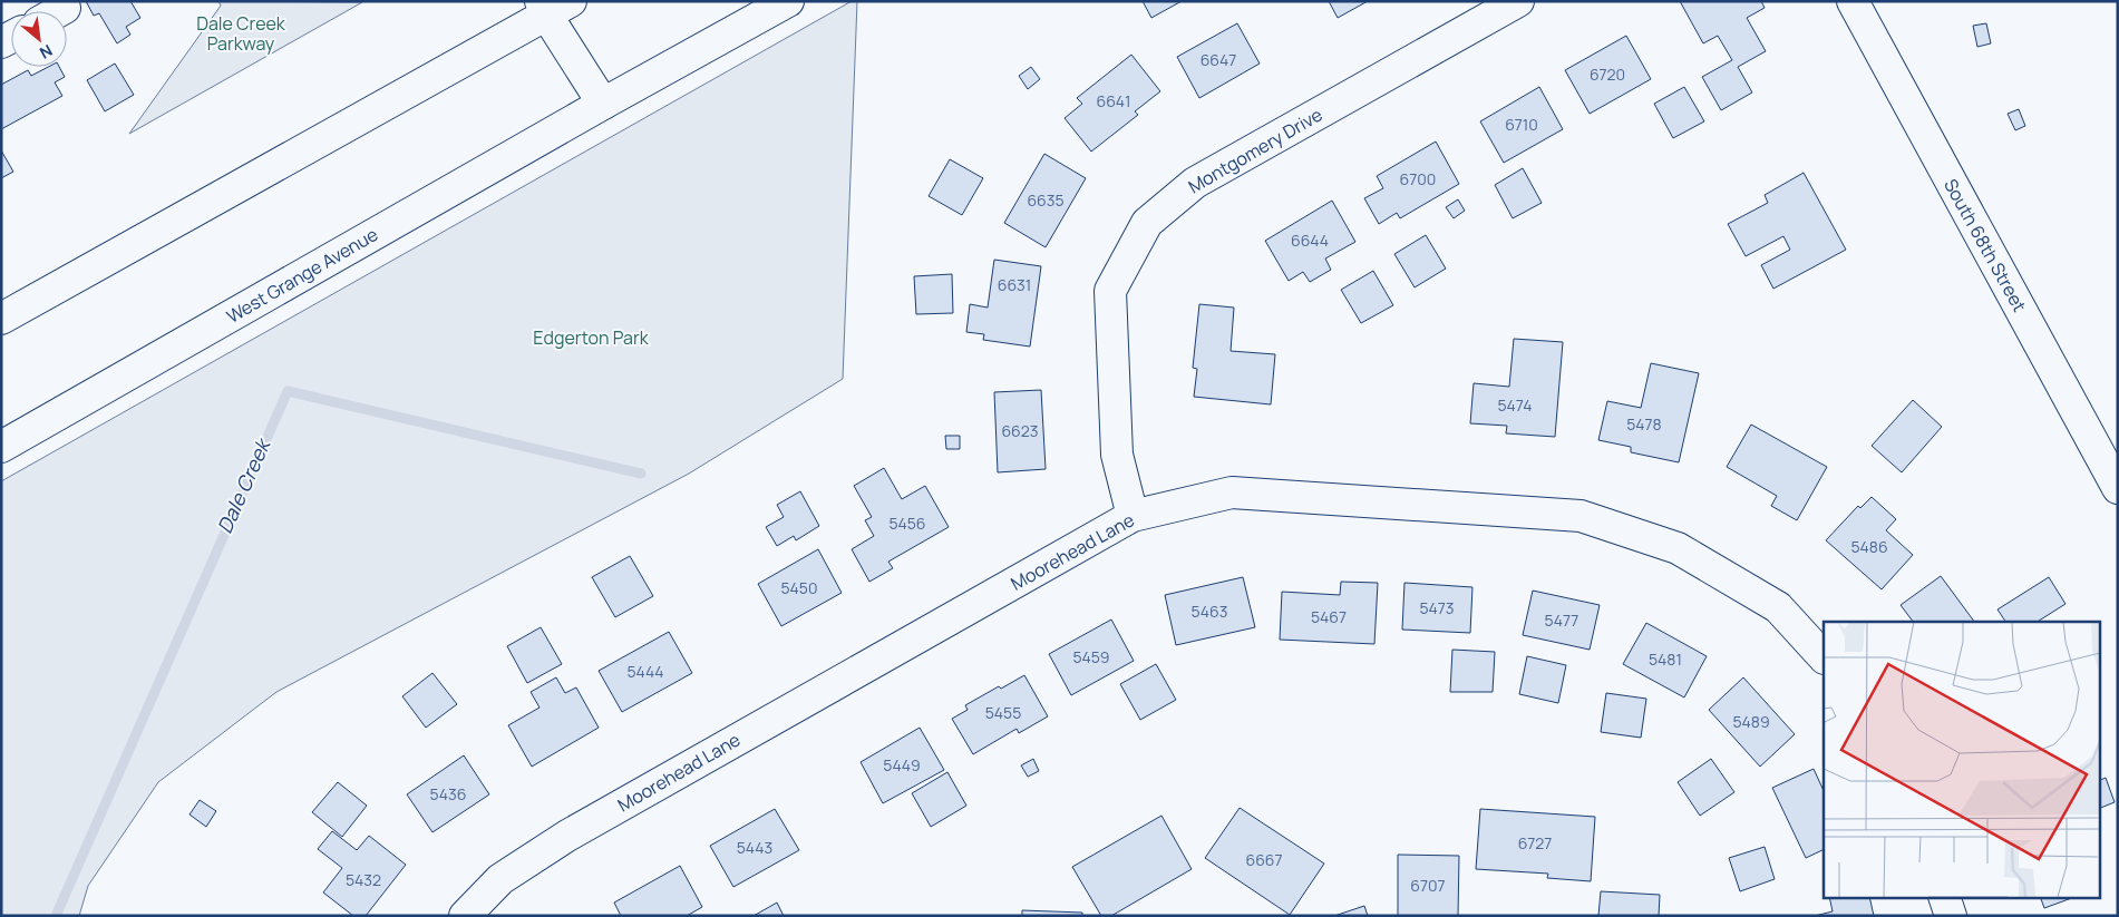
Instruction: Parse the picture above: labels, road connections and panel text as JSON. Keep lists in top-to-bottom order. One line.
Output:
{"streets":{"street":["Montgomery Drive","South 68th Street","West Grange Avenue","Moorehead Lane"]},"crossings":[["Montgomery Drive","Moorehead Lane"]],"water":["Dale Creek"],"parks":["Dale Creek Parkway","Edgerton Park"],"house_numbers":["6647","6720","6641","6710","6700","6635","6644","6631","5474","5478","6623","5456","5486","5450","5473","5463","5467","5477","5459","5481","5444","5455","5489","5449","5436","6727","5443","6667","5432","6707"],"north":"bottom right"}
